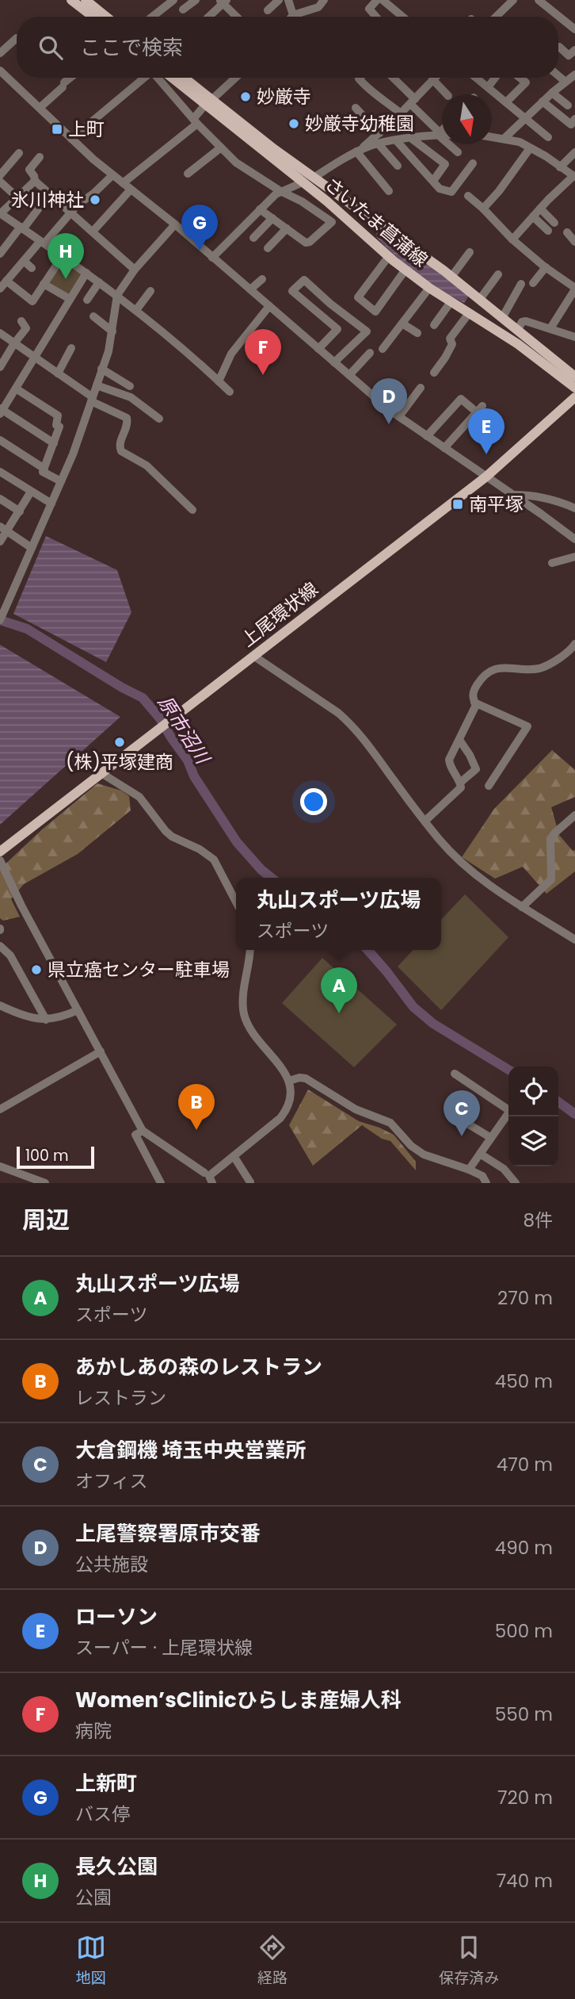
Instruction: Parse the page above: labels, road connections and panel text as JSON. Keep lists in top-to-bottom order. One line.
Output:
{"streets":{"main road":["さいたま菖蒲線","上尾環状線"]},"water":["原市沼川"],"places":{"other":["妙厳寺","妙厳寺幼稚園","氷川神社","(株)平塚建商","県立癌センター駐車場"],"transit":["上町","南平塚"]},"scale_bar":"100 m","north":"bottom","page":{"search":"ここで検索","pins":["G","H","F","D","E","A","B","C"],"popup":["丸山スポーツ広場","スポーツ"],"scale":"100 m","heading":["周辺","8件"],"list":[{"mark":"A","name":"丸山スポーツ広場","note":"スポーツ","value":"270 m"},{"mark":"B","name":"あかしあの森のレストラン","note":"レストラン","value":"450 m"},{"mark":"C","name":"大倉鋼機 埼玉中央営業所","note":"オフィス","value":"470 m"},{"mark":"D","name":"上尾警察署原市交番","note":"公共施設","value":"490 m"},{"mark":"E","name":"ローソン","note":"スーパー · 上尾環状線","value":"500 m"},{"mark":"F","name":"Women’sClinicひらしま産婦人科","note":"病院","value":"550 m"},{"mark":"G","name":"上新町","note":"バス停","value":"720 m"},{"mark":"H","name":"長久公園","note":"公園","value":"740 m"}],"nav":["地図","経路","保存済み"]}}
